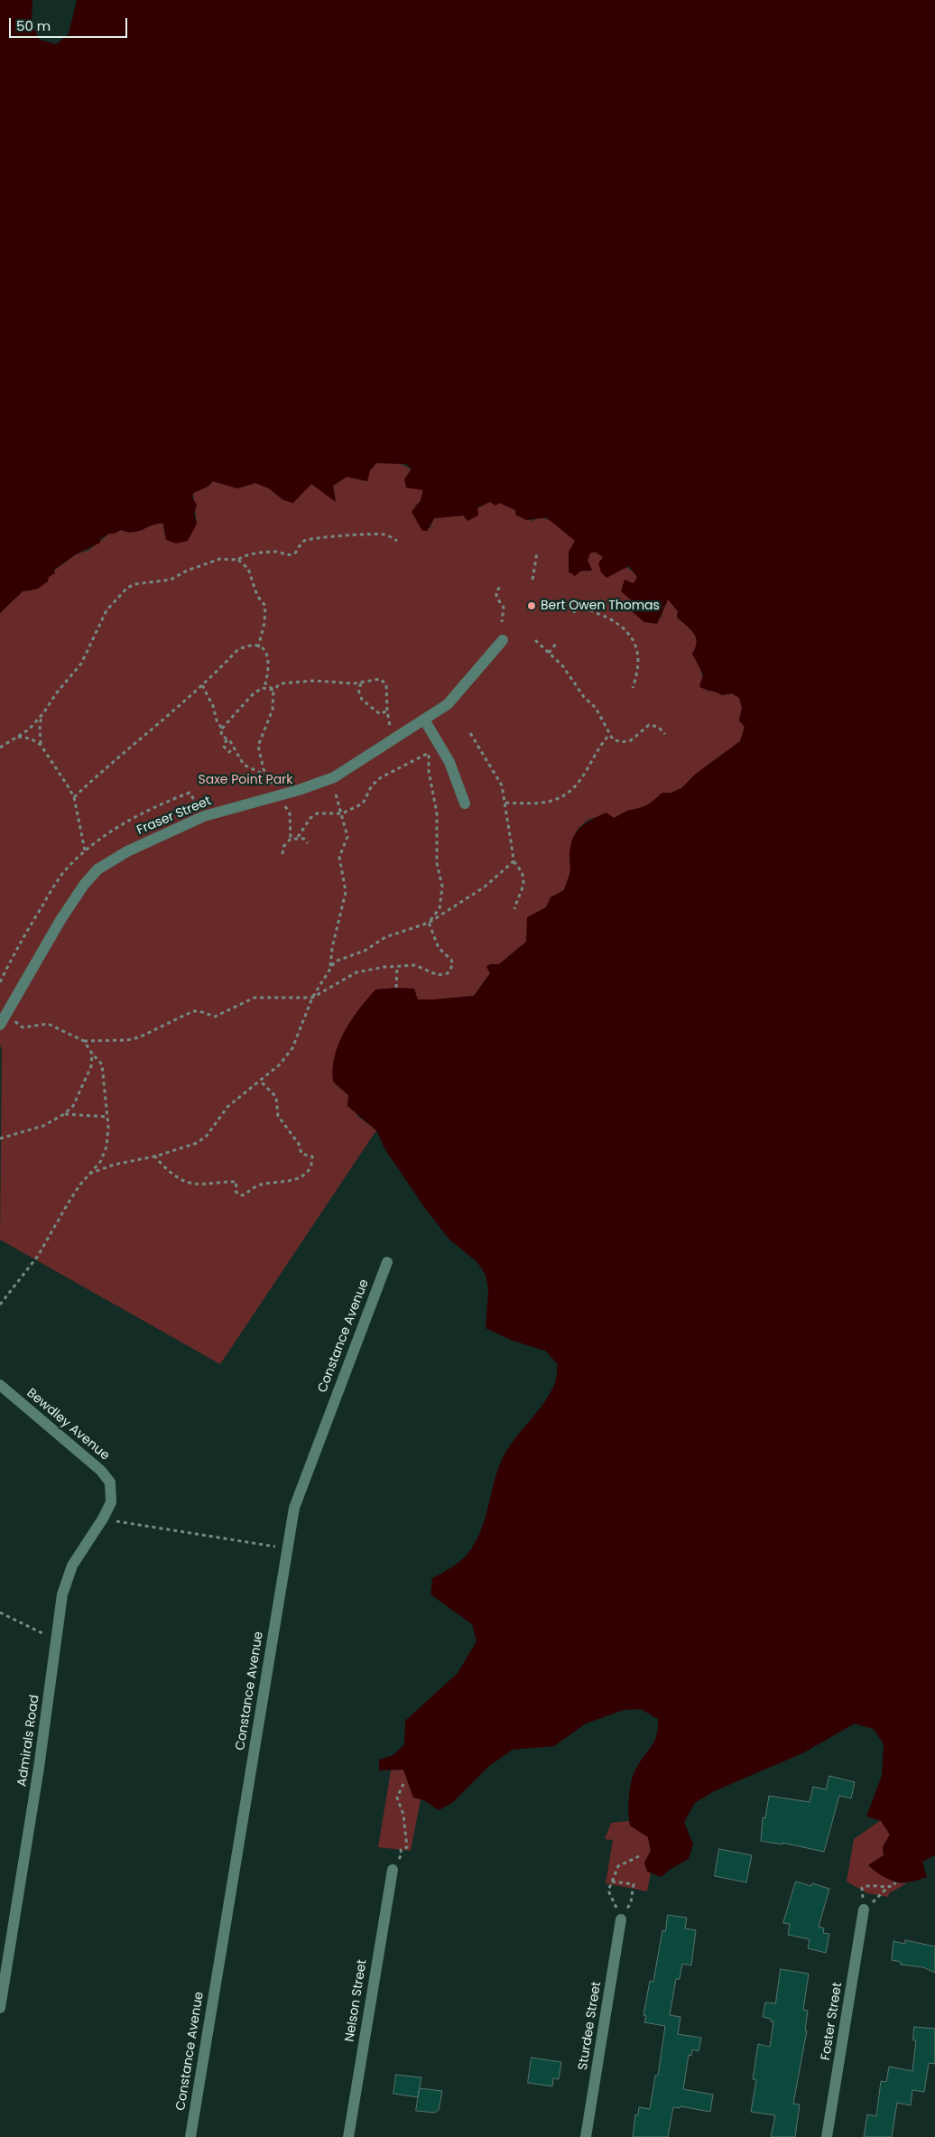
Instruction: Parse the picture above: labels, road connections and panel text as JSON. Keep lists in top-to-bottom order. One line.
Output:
{"streets":{"street":["Fraser Street","Constance Avenue","Bewdley Avenue","Admirals Road","Nelson Street","Foster Street","Sturdee Street"]},"crossings":[["Bewdley Avenue","Admirals Road"]],"parks":["Saxe Point Park"],"places":["Bert Owen Thomas"],"scale_bar":"50 m"}
